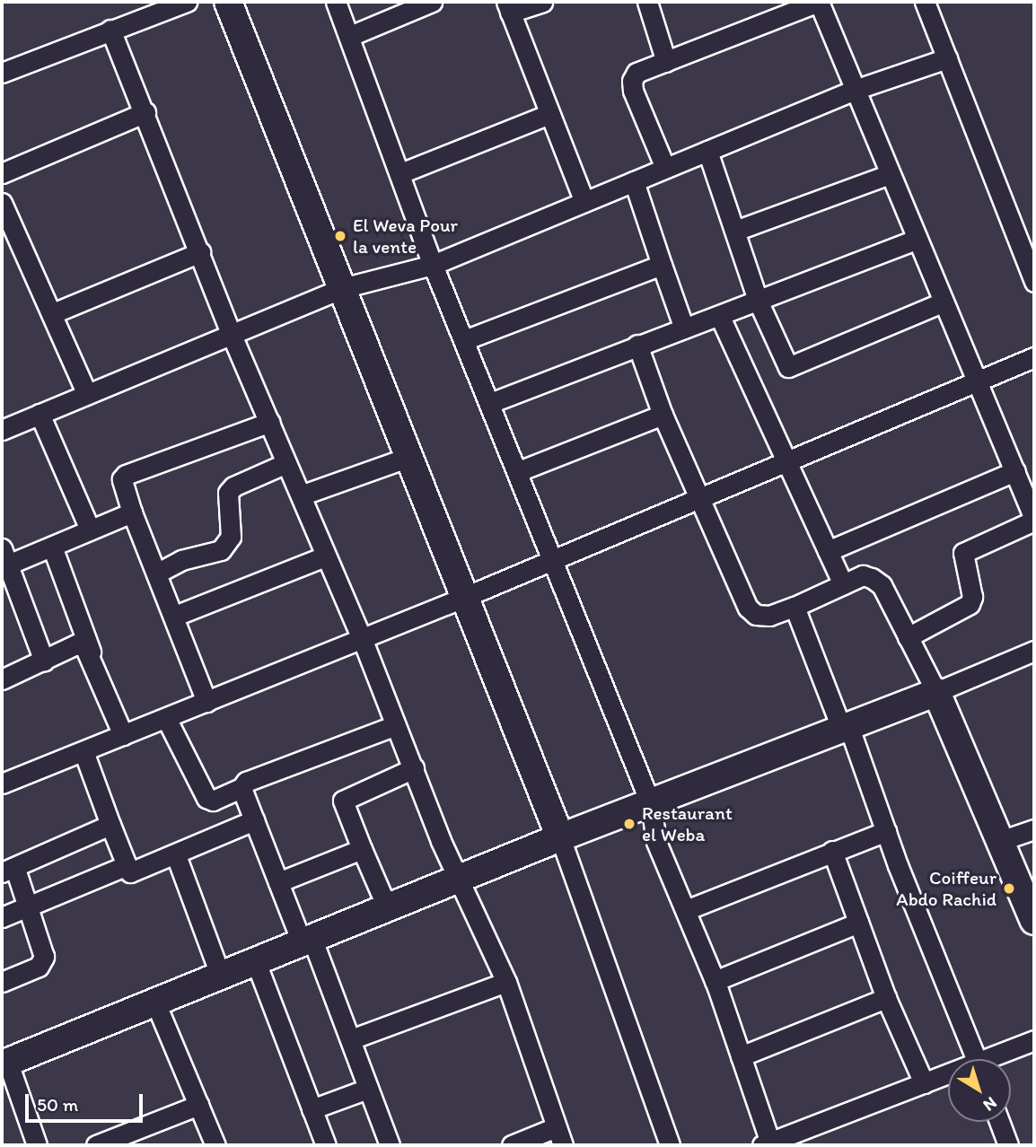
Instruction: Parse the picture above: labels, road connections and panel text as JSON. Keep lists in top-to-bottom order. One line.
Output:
{"places":["El Weva Pour la vente","Restaurant el Weba","Coiffeur Abdo Rachid"],"scale_bar":"50 m","north":"bottom right"}
